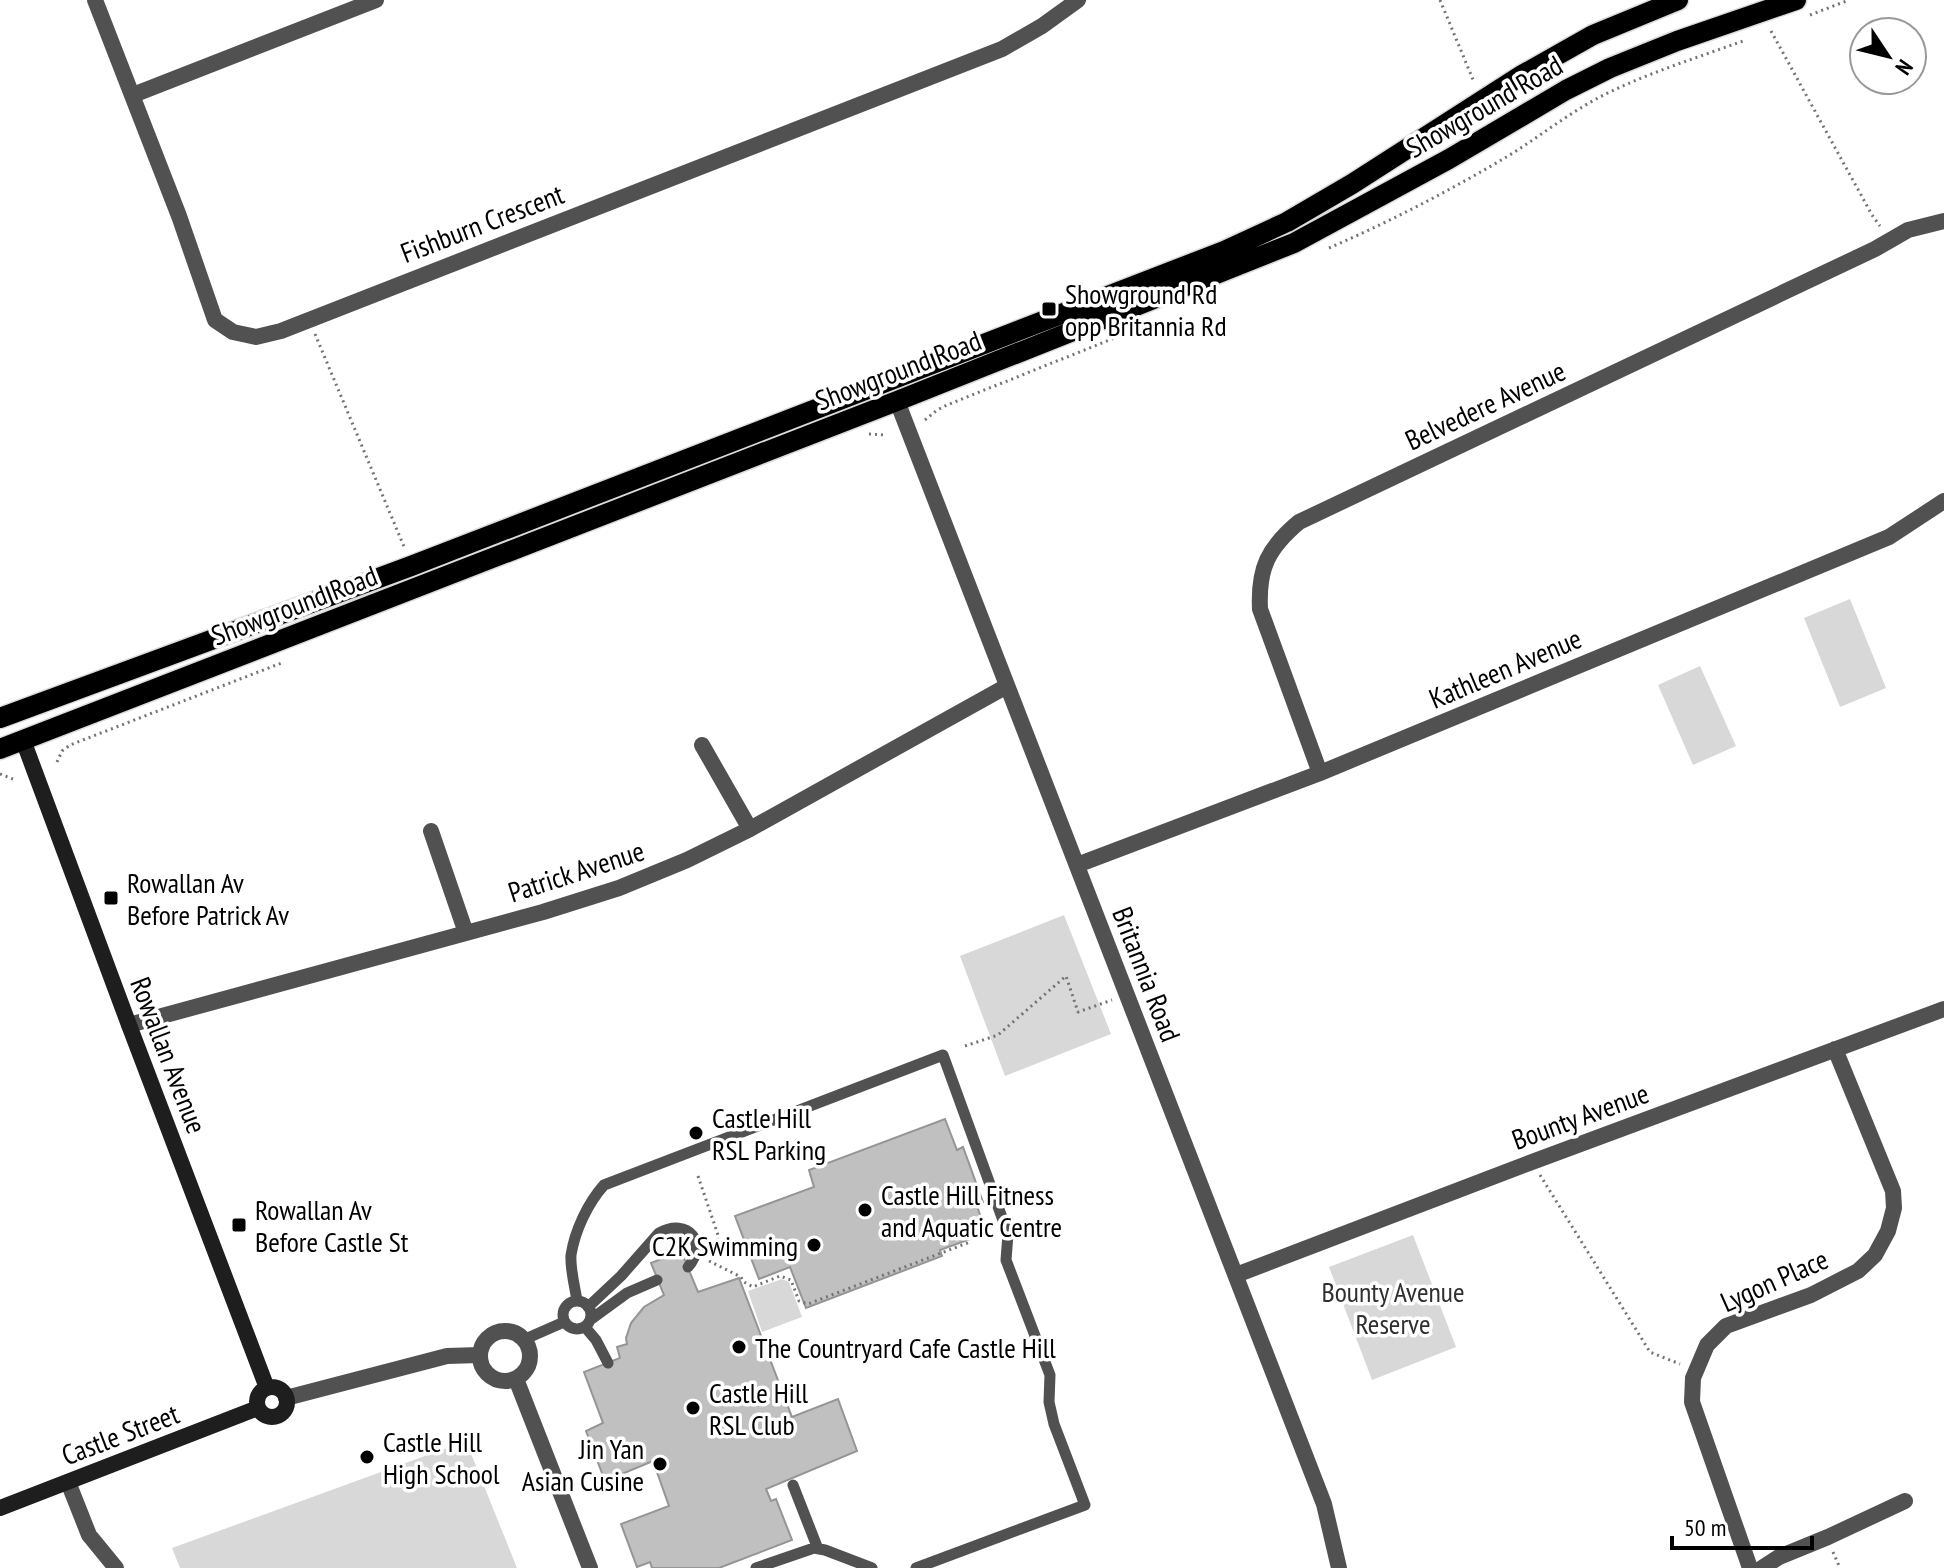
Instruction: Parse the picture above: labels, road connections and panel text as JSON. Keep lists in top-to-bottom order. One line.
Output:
{"streets":{"main road":["Showground Road"],"street":["Fishburn Crescent","Belvedere Avenue","Kathleen Avenue","Patrick Avenue","Britannia Road","Rowallan Avenue","Bounty Avenue","Lygon Place","Castle Street"]},"crossings":[["Showground Road","Britannia Road"],["Showground Road","Rowallan Avenue"],["Belvedere Avenue","Kathleen Avenue"],["Kathleen Avenue","Britannia Road"],["Patrick Avenue","Britannia Road"],["Patrick Avenue","Rowallan Avenue"],["Britannia Road","Bounty Avenue"],["Rowallan Avenue","Castle Street"],["Bounty Avenue","Lygon Place"]],"parks":["Bounty Avenue Reserve"],"places":{"transit":["Showground Rd opp Britannia Rd","Rowallan Av Before Patrick Av","Rowallan Av Before Castle St"],"other":["Castle Hill RSL Parking","Castle Hill Fitness and Aquatic Centre","C2K Swimming","The Countryard Cafe Castle Hill","Castle Hill RSL Club","Castle Hill High School","Jin Yan Asian Cusine"]},"scale_bar":"50 m","north":"bottom right"}
